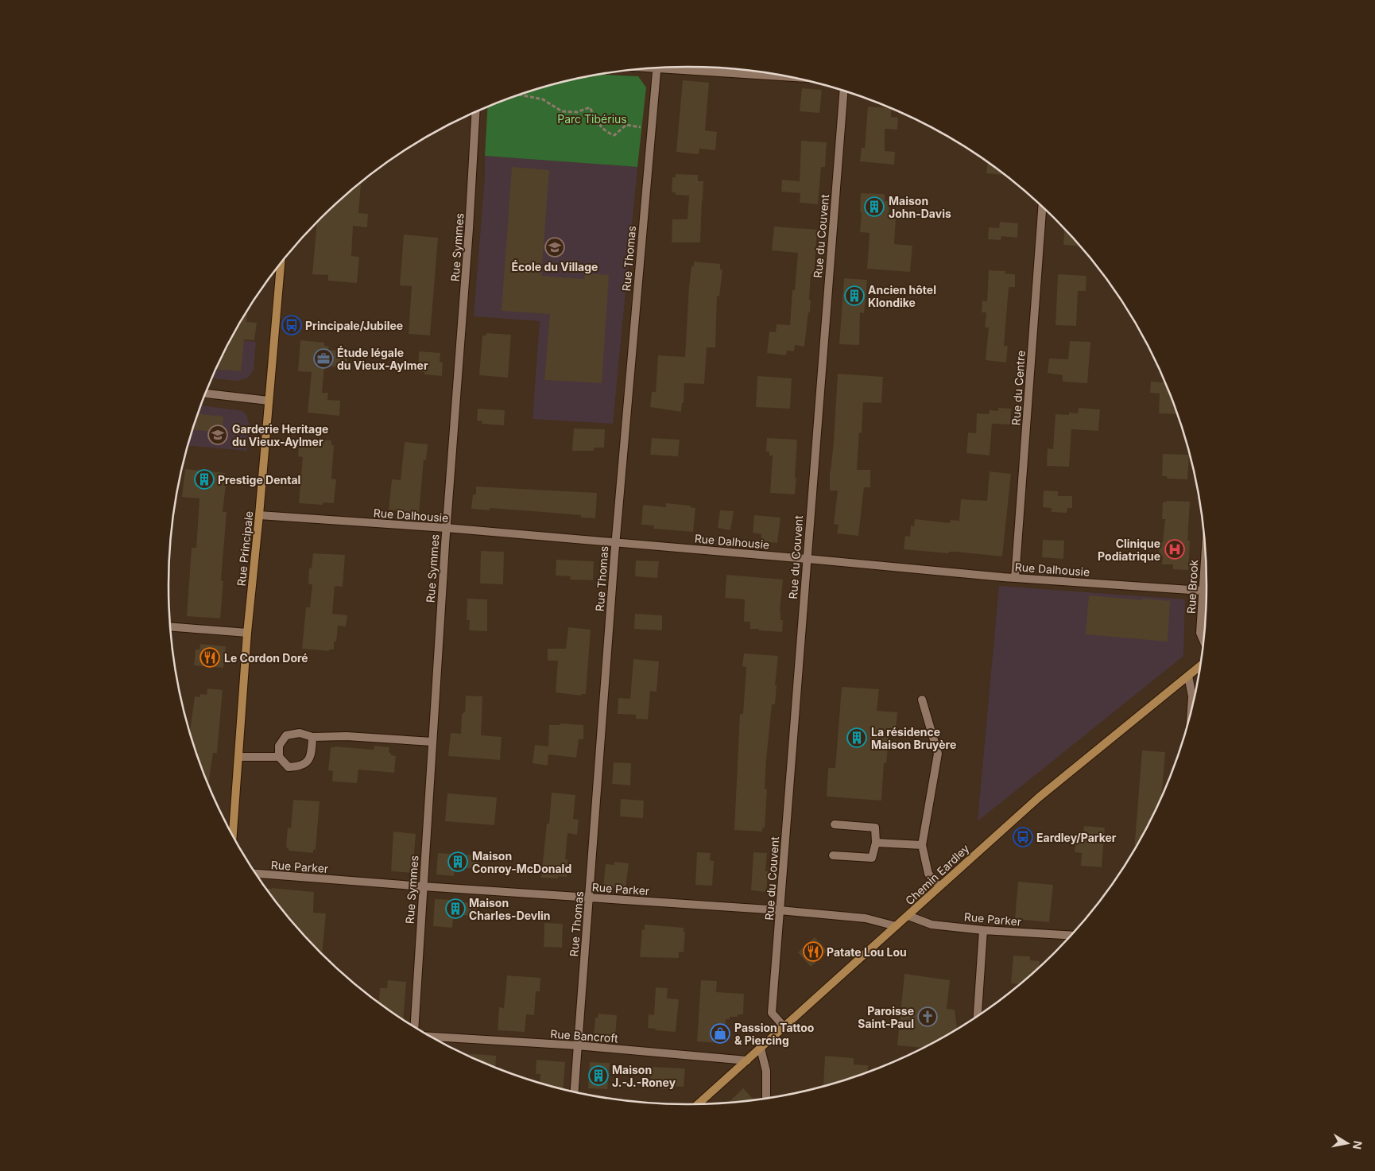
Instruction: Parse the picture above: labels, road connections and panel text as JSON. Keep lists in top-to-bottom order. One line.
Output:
{"streets":{"main road":["Rue Principale","Chemin Eardley"],"street":["Rue du Couvent","Rue Symmes","Rue Thomas","Rue du Centre","Rue Dalhousie","Rue Brook","Rue Parker","Rue Bancroft"]},"crossings":[["Rue du Couvent","Rue Dalhousie"],["Rue du Couvent","Rue Parker"],["Rue du Couvent","Chemin Eardley"],["Rue Symmes","Rue Dalhousie"],["Rue Symmes","Rue Parker"],["Rue Thomas","Rue Dalhousie"],["Rue Thomas","Rue Parker"],["Rue Thomas","Rue Bancroft"],["Rue du Centre","Rue Dalhousie"],["Rue Dalhousie","Rue Principale"],["Rue Dalhousie","Rue Brook"],["Rue Parker","Chemin Eardley"],["Chemin Eardley","Rue Bancroft"]],"parks":["Parc Tibérius"],"places":{"building":["Maison John-Davis","Ancien hôtel Klondike","Prestige Dental","La résidence Maison Bruyère","Maison Conroy-McDonald","Maison Charles-Devlin","Maison J.-J.-Roney"],"school or university":["École du Village","Garderie Heritage du Vieux-Aylmer"],"bus stop":["Principale/Jubilee","Eardley/Parker"],"office":["Étude légale du Vieux-Aylmer"],"hospital":["Clinique Podiatrique"],"restaurant":["Le Cordon Doré","Patate Lou Lou"],"church":["Paroisse Saint-Paul"],"shop":["Passion Tattoo & Piercing"]},"north":"right"}
